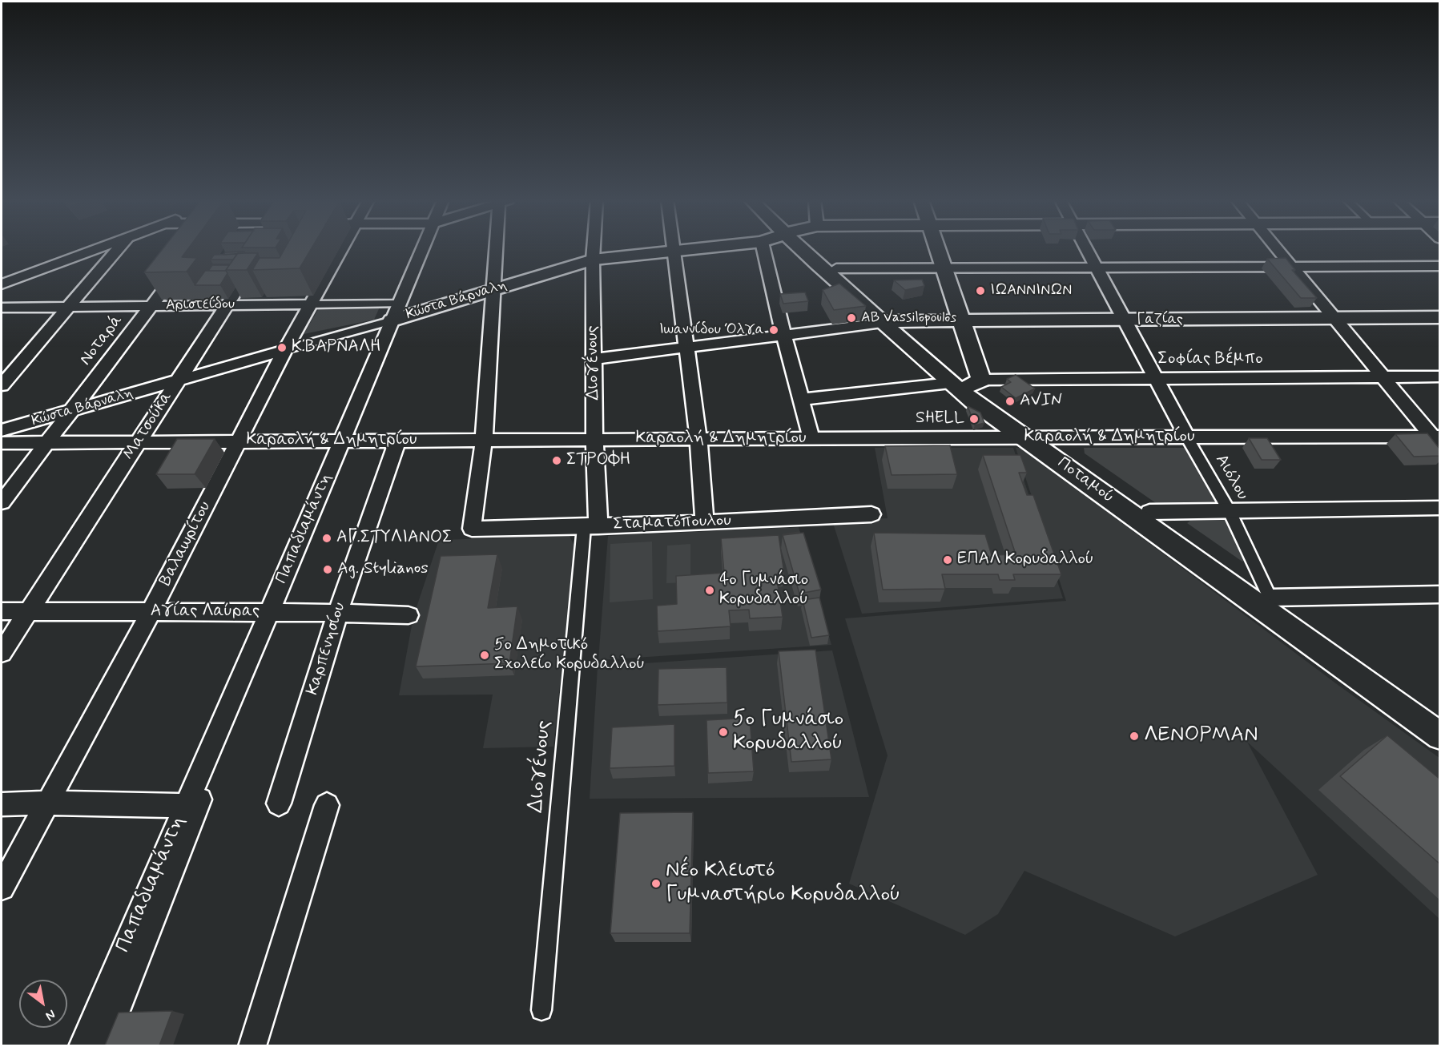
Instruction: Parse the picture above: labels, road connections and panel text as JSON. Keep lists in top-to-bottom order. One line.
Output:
{"streets":{"street":["Κώστα Βάρναλη","Αριστείδου","Γαζίας","Νοταρά","Σοφίας Βέμπο","Διογένους","Ματσούκα","Καραολή & Δημητρίου","Αιόλου","Ποταμού","Σταματόπουλου","Παπαδιαμάντη","Βαλαωρίτου","Αγίας Λαύρας","Καρπενησίου"]},"crossings":[["Κώστα Βάρναλη","Νοταρά"],["Κώστα Βάρναλη","Διογένους"],["Κώστα Βάρναλη","Ματσούκα"],["Κώστα Βάρναλη","Παπαδιαμάντη"],["Κώστα Βάρναλη","Βαλαωρίτου"],["Αριστείδου","Νοταρά"],["Αριστείδου","Ματσούκα"],["Αριστείδου","Παπαδιαμάντη"],["Αριστείδου","Βαλαωρίτου"],["Γαζίας","Αιόλου"],["Γαζίας","Ποταμού"],["Νοταρά","Καραολή & Δημητρίου"],["Σοφίας Βέμπο","Αιόλου"],["Σοφίας Βέμπο","Ποταμού"],["Διογένους","Καραολή & Δημητρίου"],["Διογένους","Σταματόπουλου"],["Ματσούκα","Καραολή & Δημητρίου"],["Ματσούκα","Αγίας Λαύρας"],["Καραολή & Δημητρίου","Αιόλου"],["Καραολή & Δημητρίου","Ποταμού"],["Καραολή & Δημητρίου","Σταματόπουλου"],["Καραολή & Δημητρίου","Παπαδιαμάντη"],["Καραολή & Δημητρίου","Βαλαωρίτου"],["Καραολή & Δημητρίου","Καρπενησίου"],["Αιόλου","Ποταμού"],["Παπαδιαμάντη","Αγίας Λαύρας"],["Βαλαωρίτου","Αγίας Λαύρας"],["Αγίας Λαύρας","Καρπενησίου"]],"places":["ΙΩΑΝΝΙΝΩΝ","AB Vassilopoulos","Ιωαννίδου Όλγα","Κ.ΒΑΡΝΑΛΗ","AVIN","SHELL","ΣΤΡΟΦΗ","ΑΓ.ΣΤΥΛΙΑΝΟΣ","ΕΠΑΛ Κορυδαλλού","Ag. Stylianos","4ο Γυμνάσιο Κορυδαλλού","5ο Δημοτικό Σχολείο Κορυδαλλού","5ο Γυμνάσιο Κορυδαλλού","ΛΕΝΟΡΜΑΝ","Νέο Κλειστό Γυμναστήριο Κορυδαλλού"],"north":"bottom right"}
